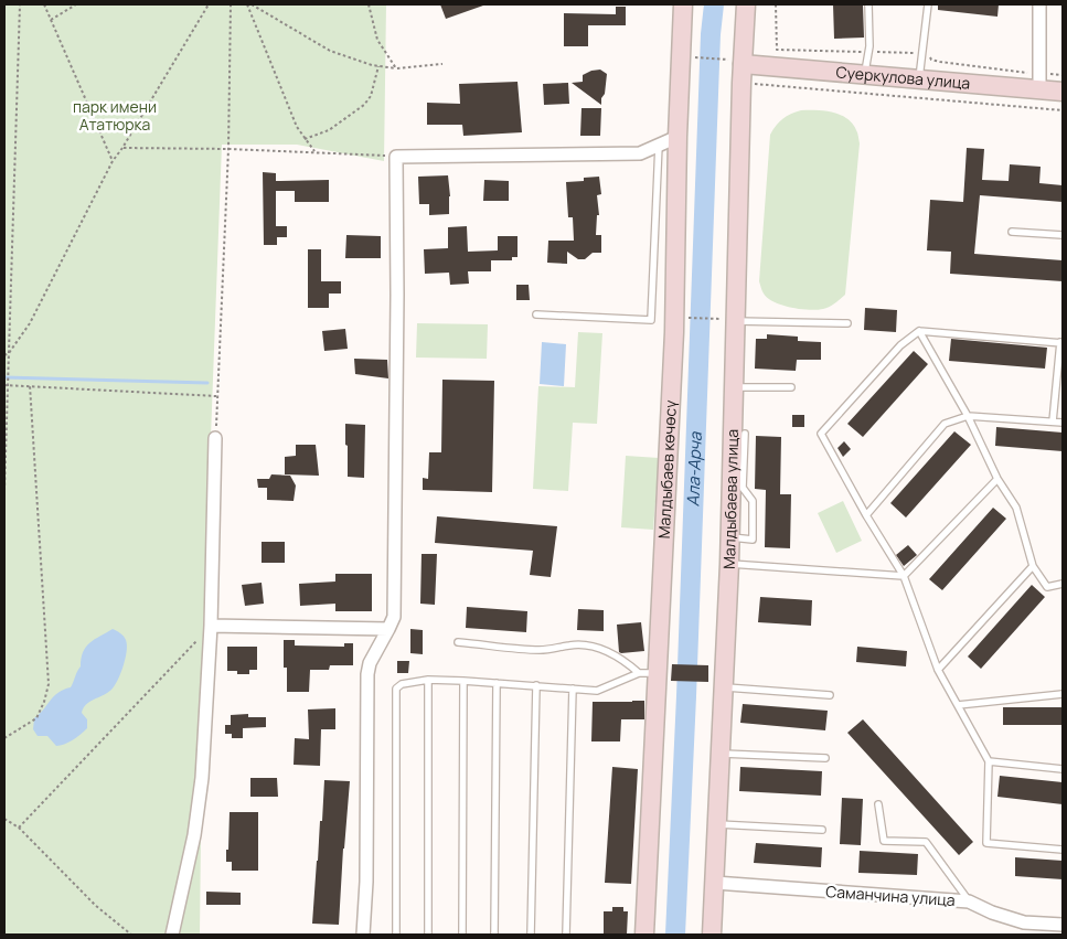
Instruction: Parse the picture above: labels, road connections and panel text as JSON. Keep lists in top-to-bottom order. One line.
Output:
{"streets":{"street":["Суеркулова улица","Малдыбаев көчөсү","Малдыбаева улица","Саманчина улица"]},"crossings":[["Суеркулова улица","Малдыбаева улица"],["Малдыбаева улица","Саманчина улица"]],"water":["Ала-Арча"],"parks":["парк имени Ататюрка"]}
